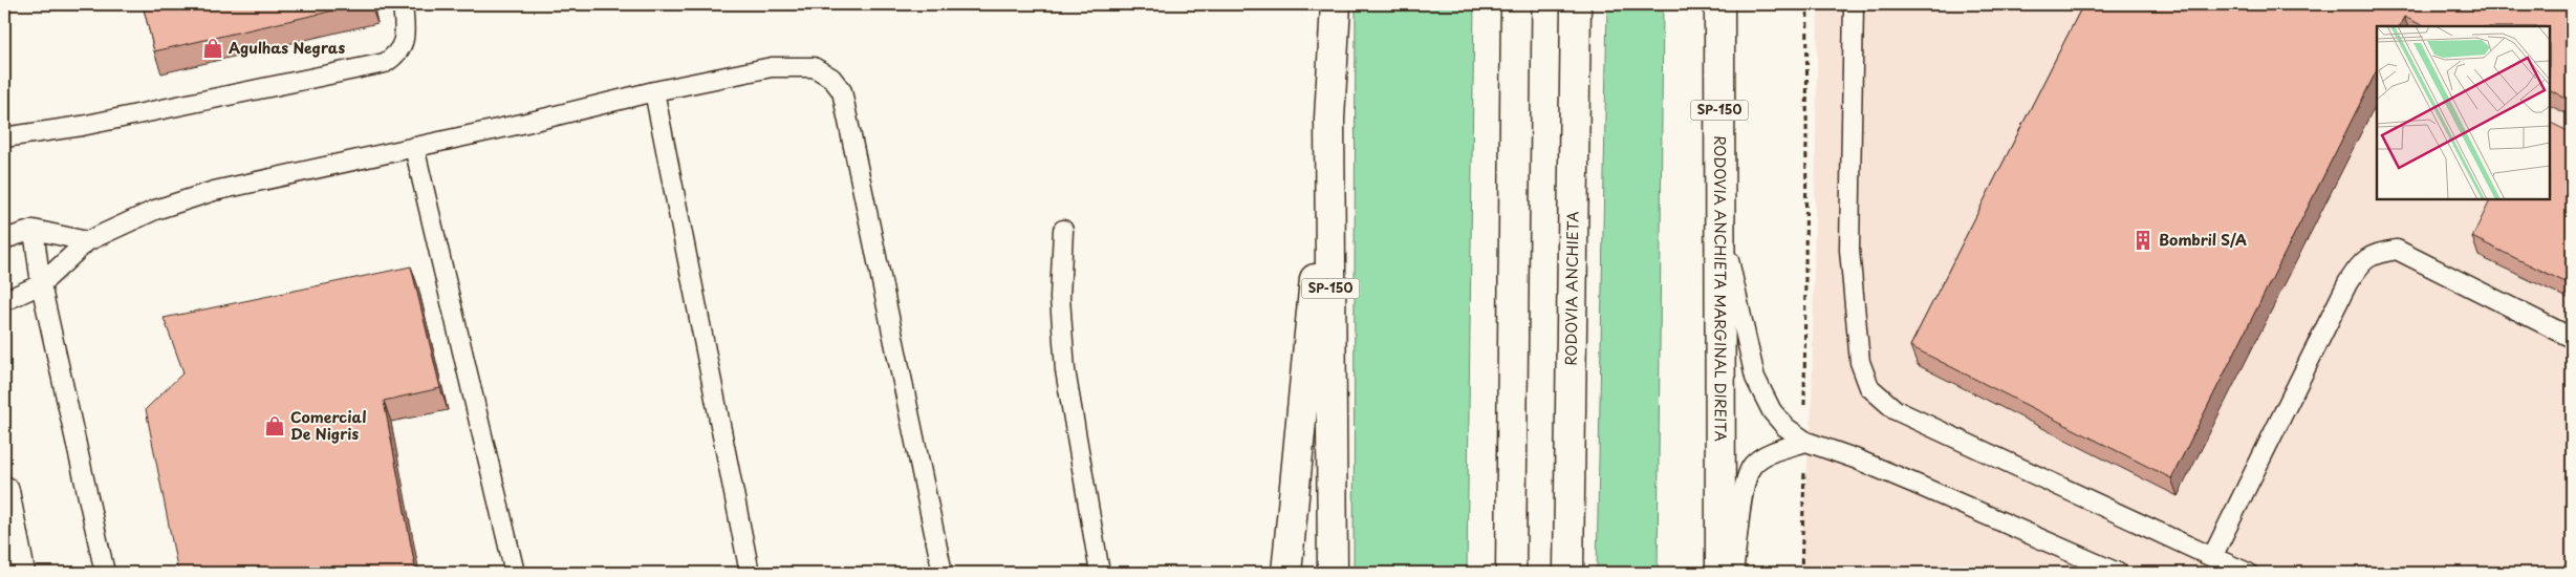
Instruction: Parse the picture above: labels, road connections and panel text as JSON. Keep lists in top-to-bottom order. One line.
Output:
{"streets":{"main road":["SP-150","RODOVIA ANCHIETA","RODOVIA ANCHIETA MARGINAL DIREITA"]},"places":{"shop":["Agulhas Negras","Comercial De Nigris"],"building":["Bombril S/A"]}}
